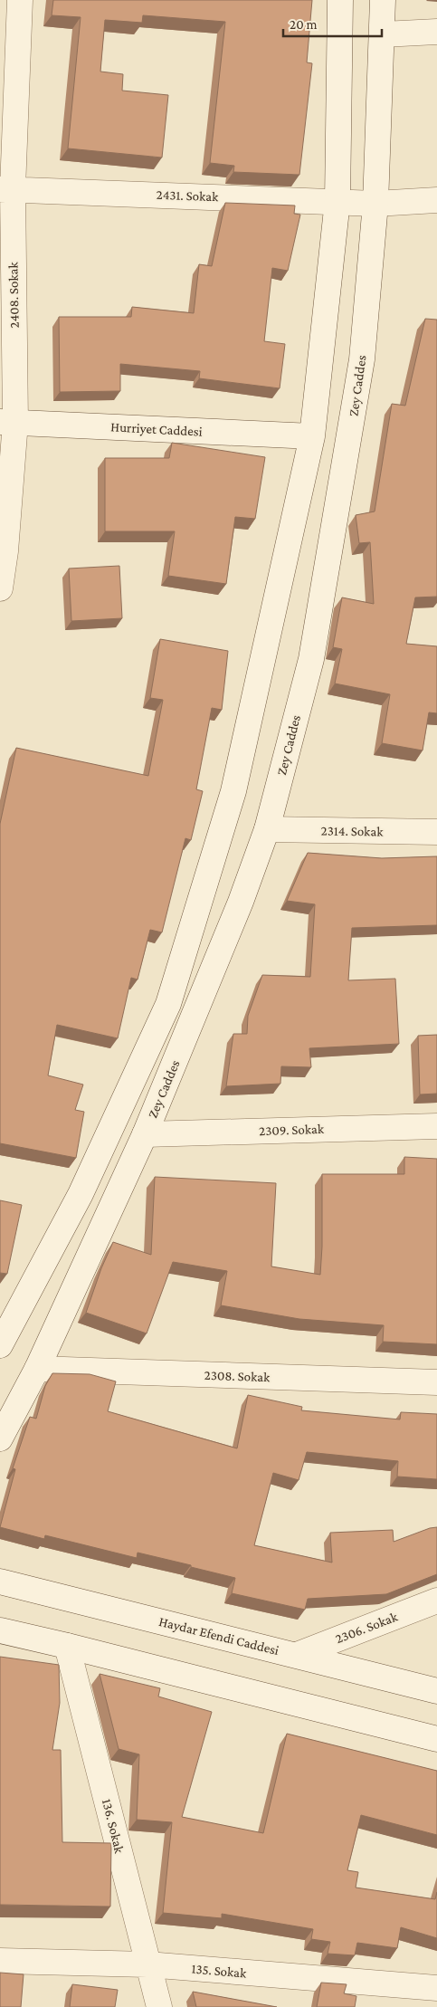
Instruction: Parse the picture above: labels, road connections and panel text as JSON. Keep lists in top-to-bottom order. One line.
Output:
{"streets":{"main road":["2431. Sokak","2408. Sokak","Zey Caddes","Hurriyet Caddesi","2314. Sokak","2309. Sokak","2308. Sokak","2306. Sokak","Haydar Efendi Caddesi","136. Sokak","135. Sokak"]},"crossings":[["2431. Sokak","2408. Sokak"],["2431. Sokak","Zey Caddes"],["2408. Sokak","Hurriyet Caddesi"],["Zey Caddes","2314. Sokak"],["Zey Caddes","2309. Sokak"],["Zey Caddes","2308. Sokak"],["2306. Sokak","Haydar Efendi Caddesi"],["136. Sokak","135. Sokak"]],"scale_bar":"20 m"}
